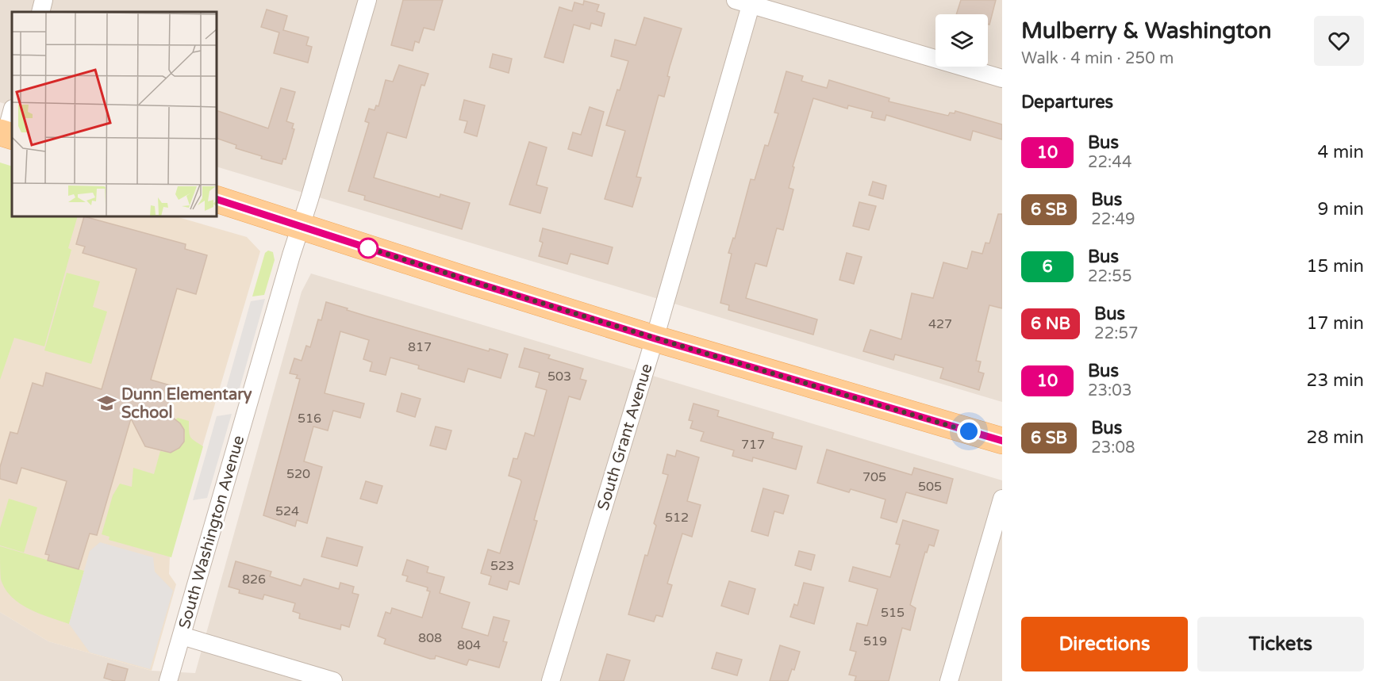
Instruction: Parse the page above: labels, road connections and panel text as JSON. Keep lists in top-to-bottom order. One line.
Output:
{"streets":{"street":["South Grant Avenue","South Washington Avenue"]},"places":{"school or university":["Dunn Elementary School"]},"lines":["bus line 10"],"house_numbers":["427","817","503","516","717","520","705","505","524","512","523","826","515","808","519","804"],"page":{"heading":[["Mulberry & Washington","Walk · 4 min · 250 m"],"Departures"],"list":[{"mark":"10","name":"Bus","note":"22:44","value":"4 min"},{"mark":"6 SB","name":"Bus","note":"22:49","value":"9 min"},{"mark":"6","name":"Bus","note":"22:55","value":"15 min"},{"mark":"6 NB","name":"Bus","note":"22:57","value":"17 min"},{"mark":"10","name":"Bus","note":"23:03","value":"23 min"},{"mark":"6 SB","name":"Bus","note":"23:08","value":"28 min"}],"buttons":["Directions","Tickets"]}}
